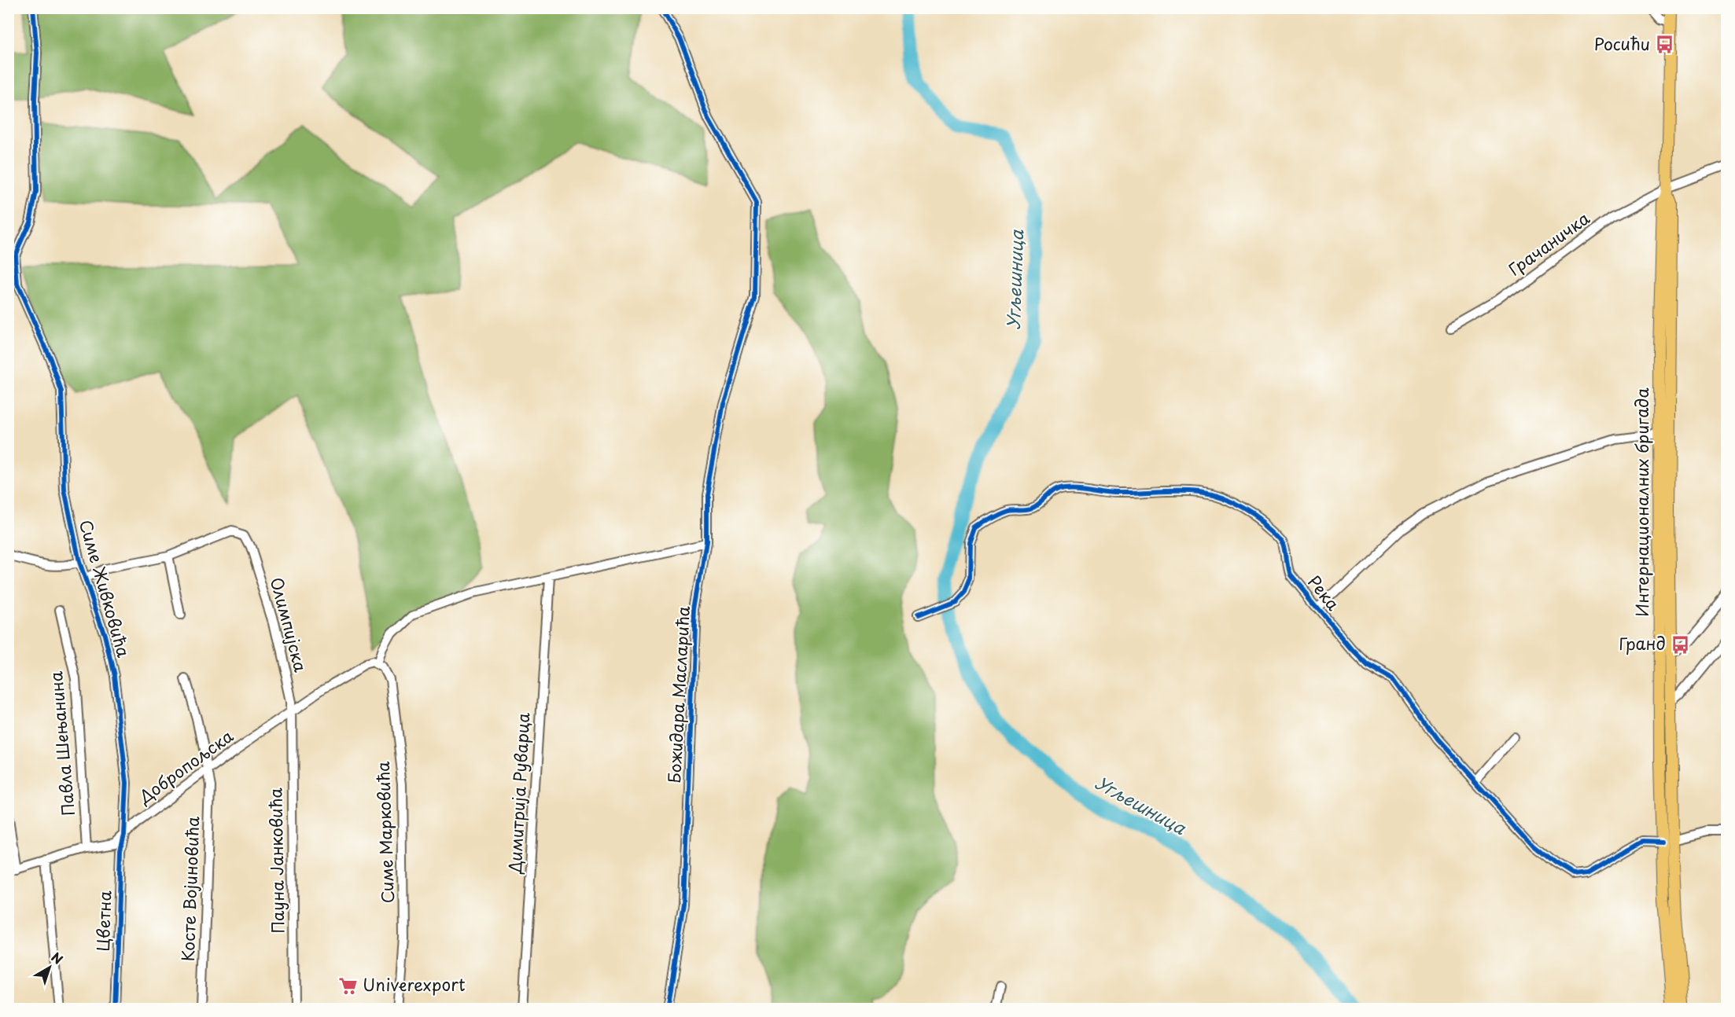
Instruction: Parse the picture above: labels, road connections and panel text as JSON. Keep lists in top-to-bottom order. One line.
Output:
{"streets":{"main road":["Интернационалних бригада"],"street":["Грачаничка","Симе Живковића","Река","Олимпијска","Божидара Масларића","Павла Шењанина","Добропољска","Димитрија Руварца","Симе Марковића","Пауна Јанковића","Косте Војиновића","Цветна"]},"crossings":[["Грачаничка","Интернационалних бригада"],["Интернационалних бригада","Река"],["Симе Живковића","Добропољска"],["Симе Живковића","Цветна"],["Олимпијска","Добропољска"],["Олимпијска","Пауна Јанковића"],["Павла Шењанина","Добропољска"],["Добропољска","Симе Марковића"],["Добропољска","Пауна Јанковића"],["Добропољска","Косте Војиновића"],["Добропољска","Цветна"]],"water":["Угљешница"],"places":{"bus stop":["Росићи","Гранд"],"supermarket":["Univerexport"]},"north":"top right"}
